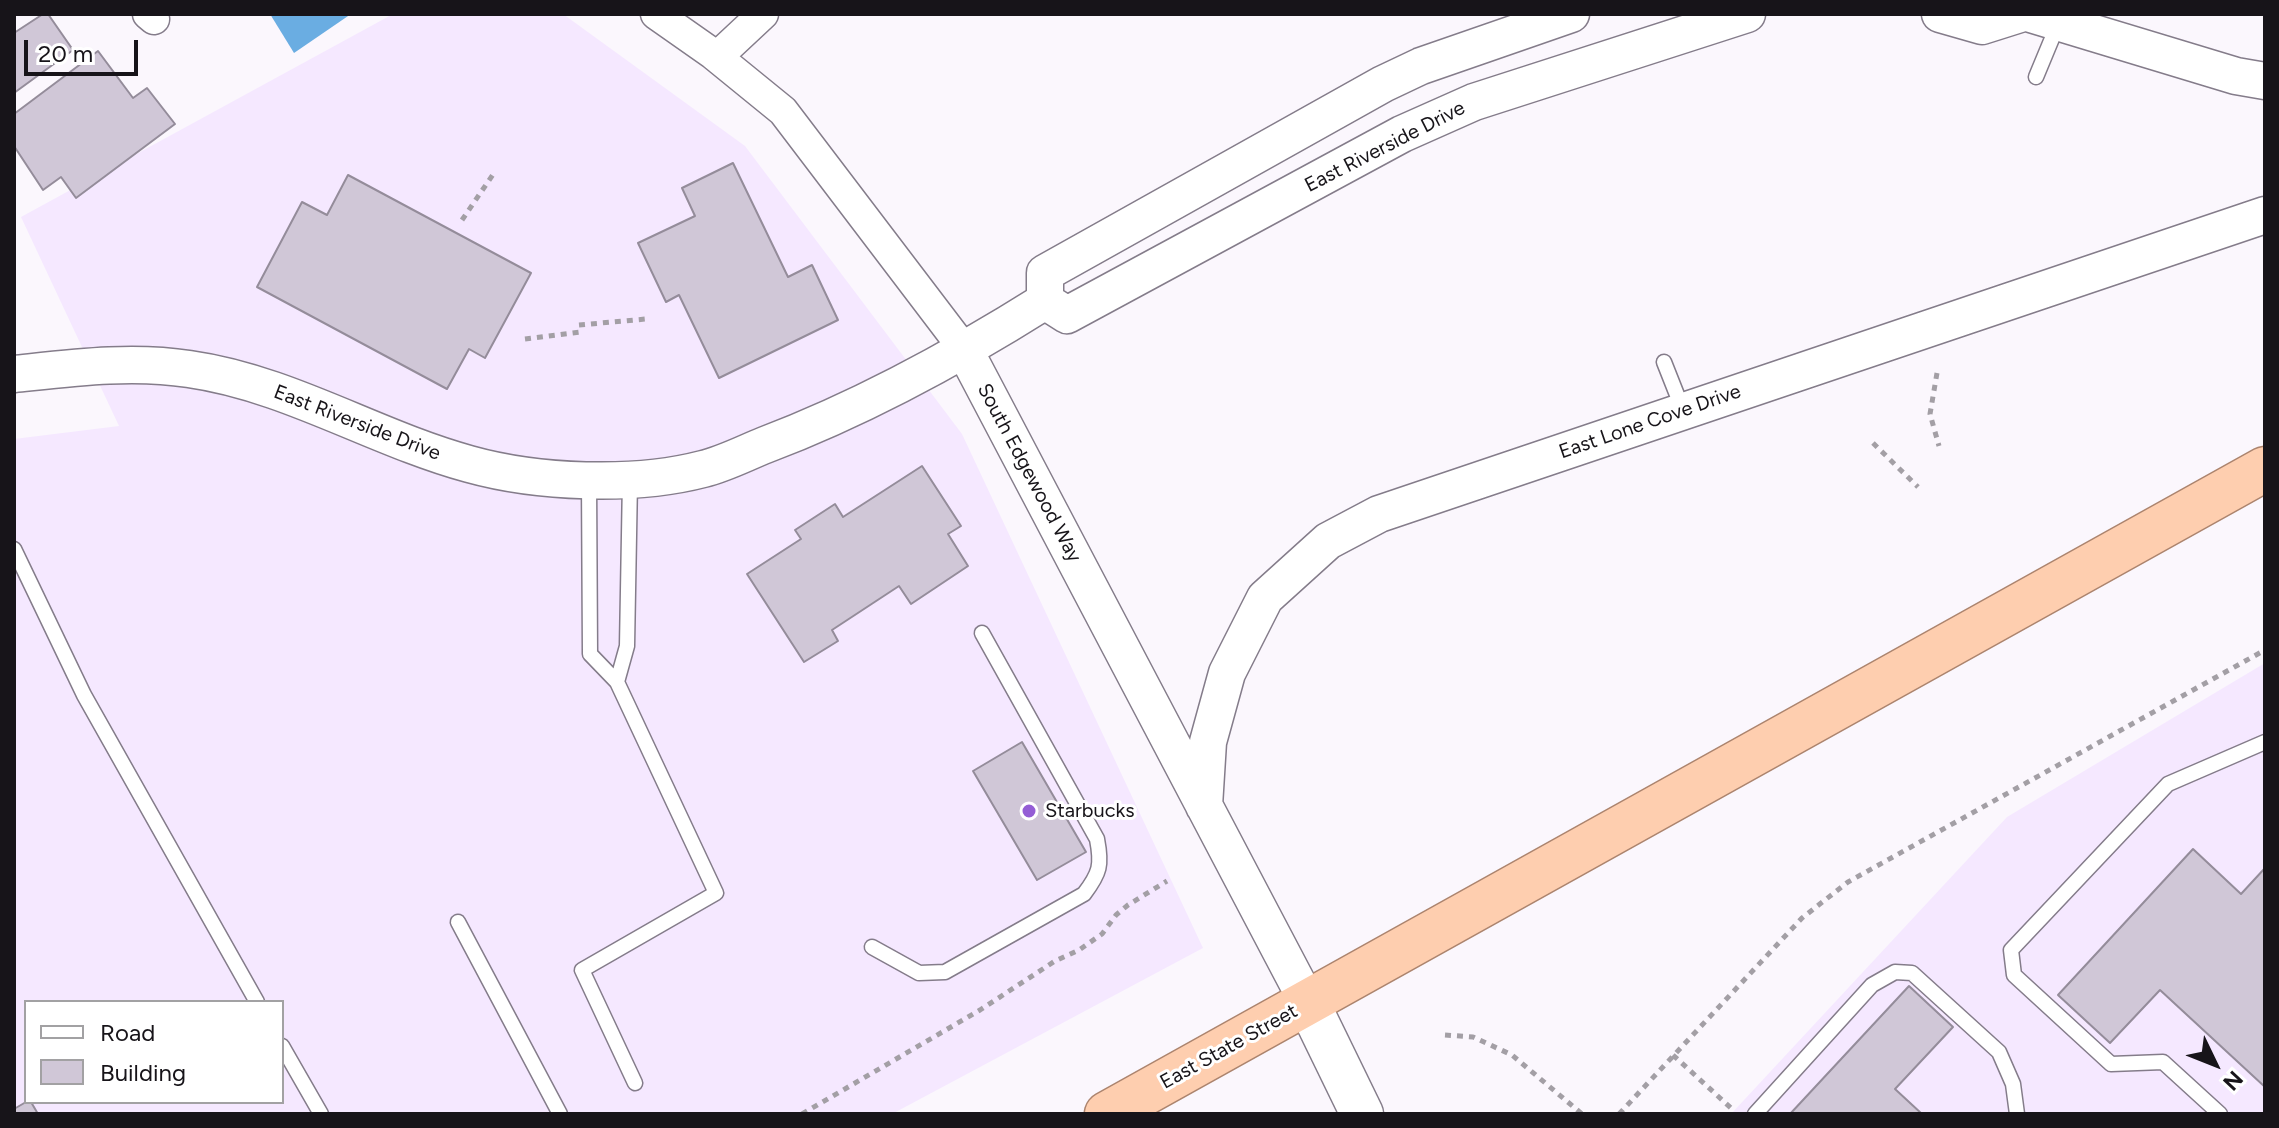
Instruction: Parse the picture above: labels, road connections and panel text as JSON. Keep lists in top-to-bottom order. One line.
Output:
{"streets":{"highway":["East State Street"],"street":["East Riverside Drive","East Lone Cove Drive","South Edgewood Way"]},"crossings":[["East Riverside Drive","South Edgewood Way"],["East Lone Cove Drive","South Edgewood Way"],["South Edgewood Way","East State Street"]],"places":["Starbucks"],"legend":["Road","Building"],"scale_bar":"20 m","north":"bottom right"}
